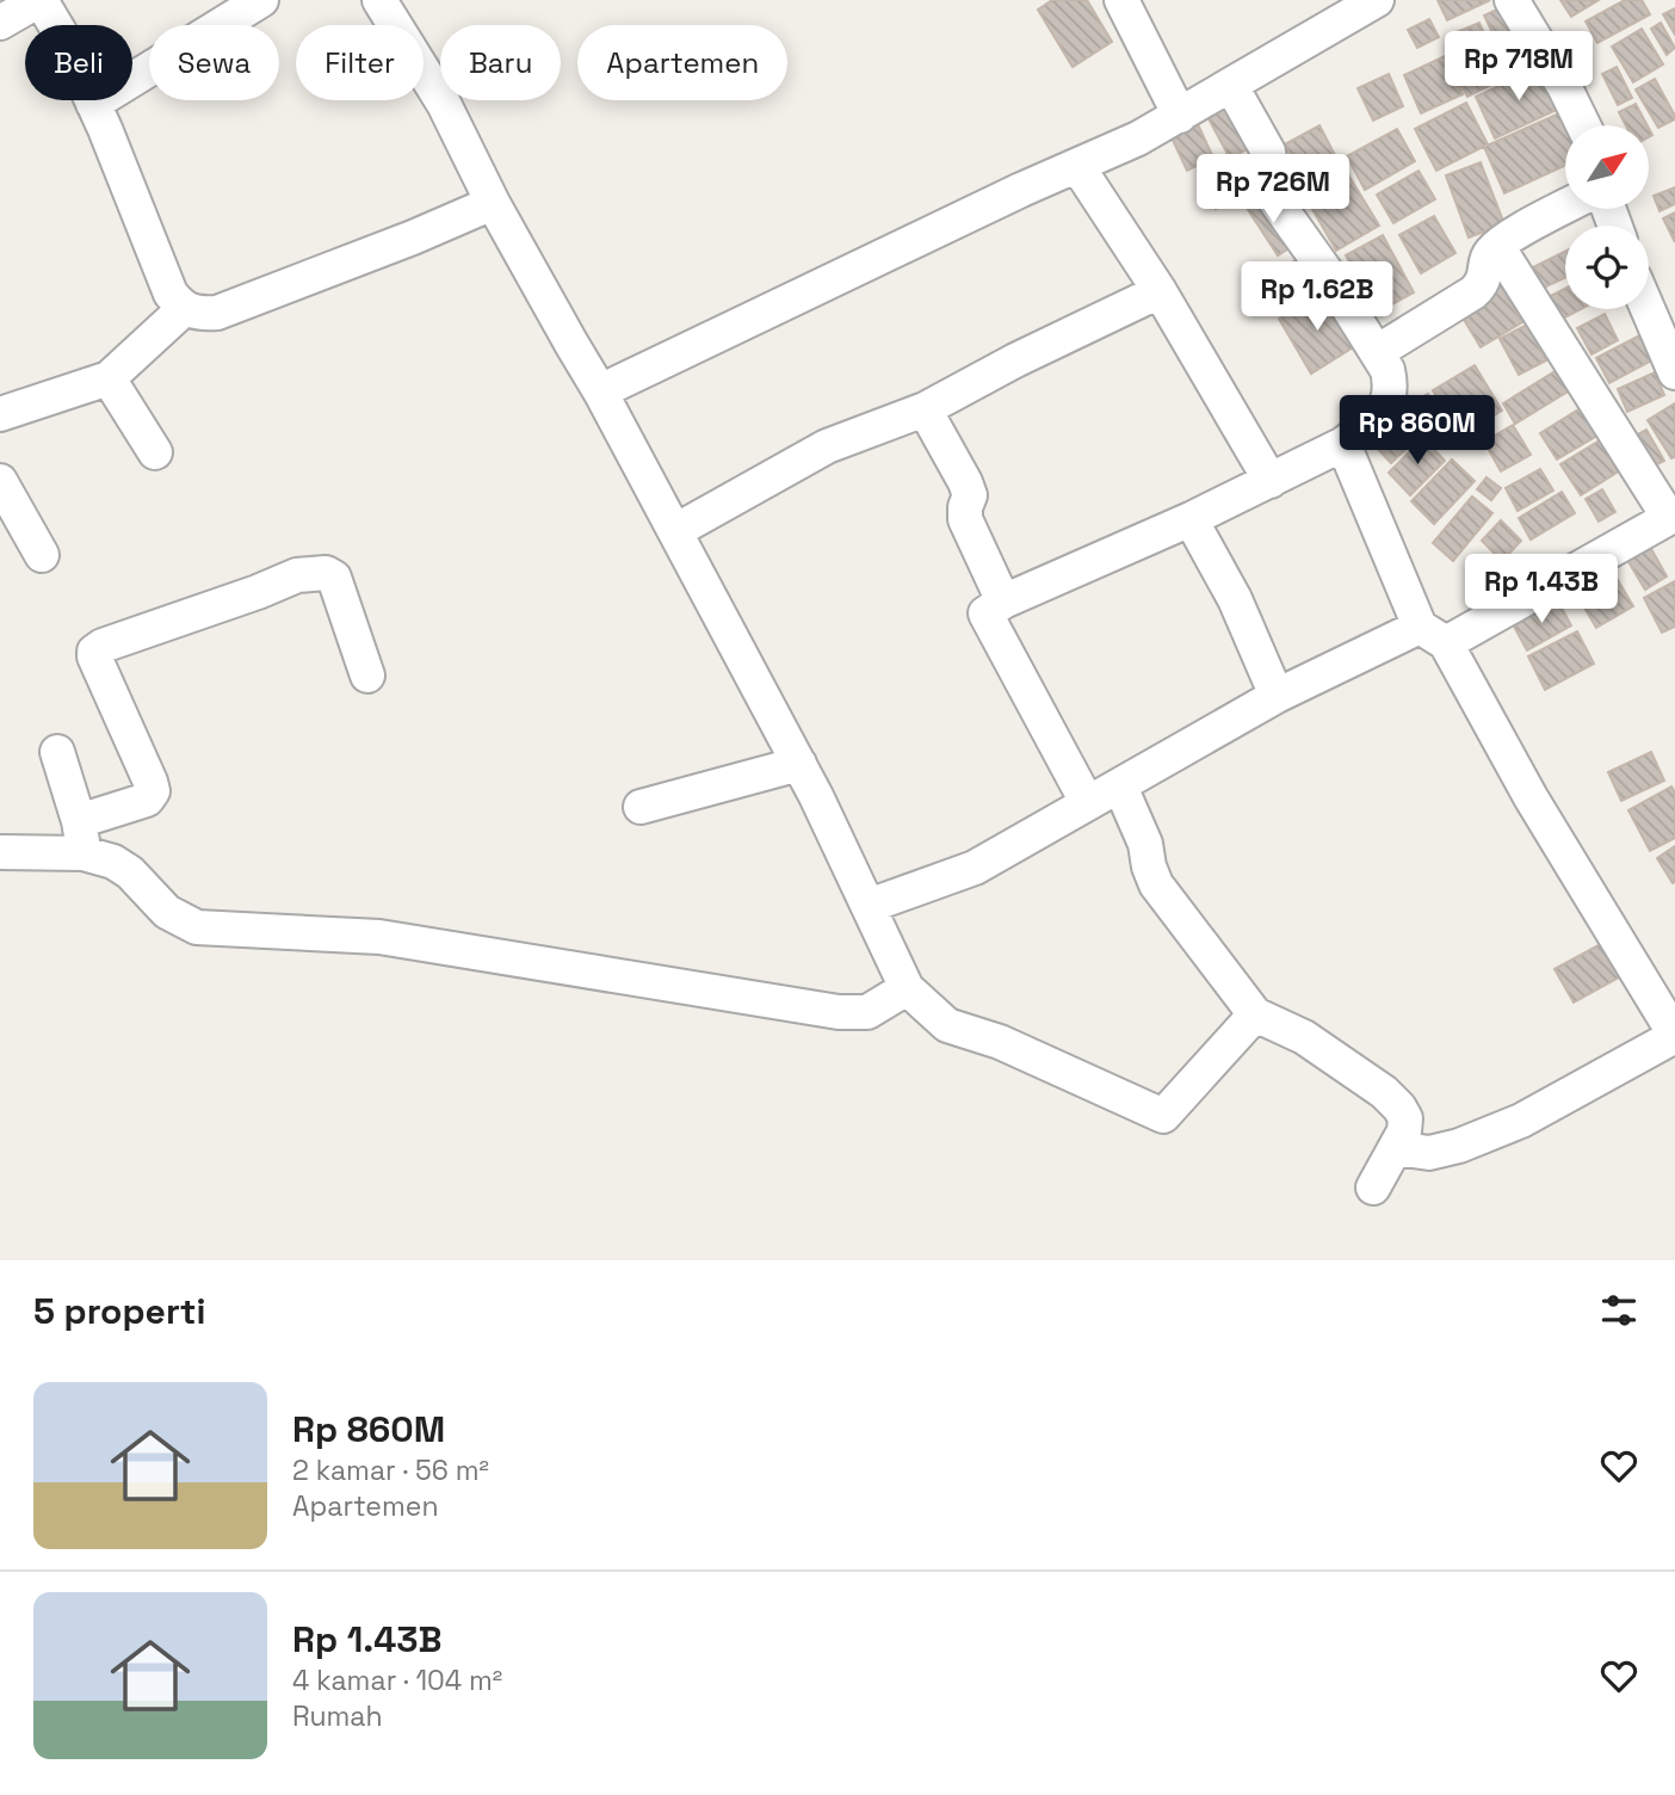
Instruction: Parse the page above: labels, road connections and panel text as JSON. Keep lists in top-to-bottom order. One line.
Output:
{"north":"top right","page":{"chip":["Beli","Sewa","Filter","Baru","Apartemen"],"price":["Rp 718M","Rp 726M","Rp 1.62B","Rp 860M","Rp 1.43B"],"heading":"5 properti","list":[{"name":"Rp 860M","note":"2 kamar · 56 m² · Apartemen"},{"name":"Rp 1.43B","note":"4 kamar · 104 m² · Rumah"}]}}
